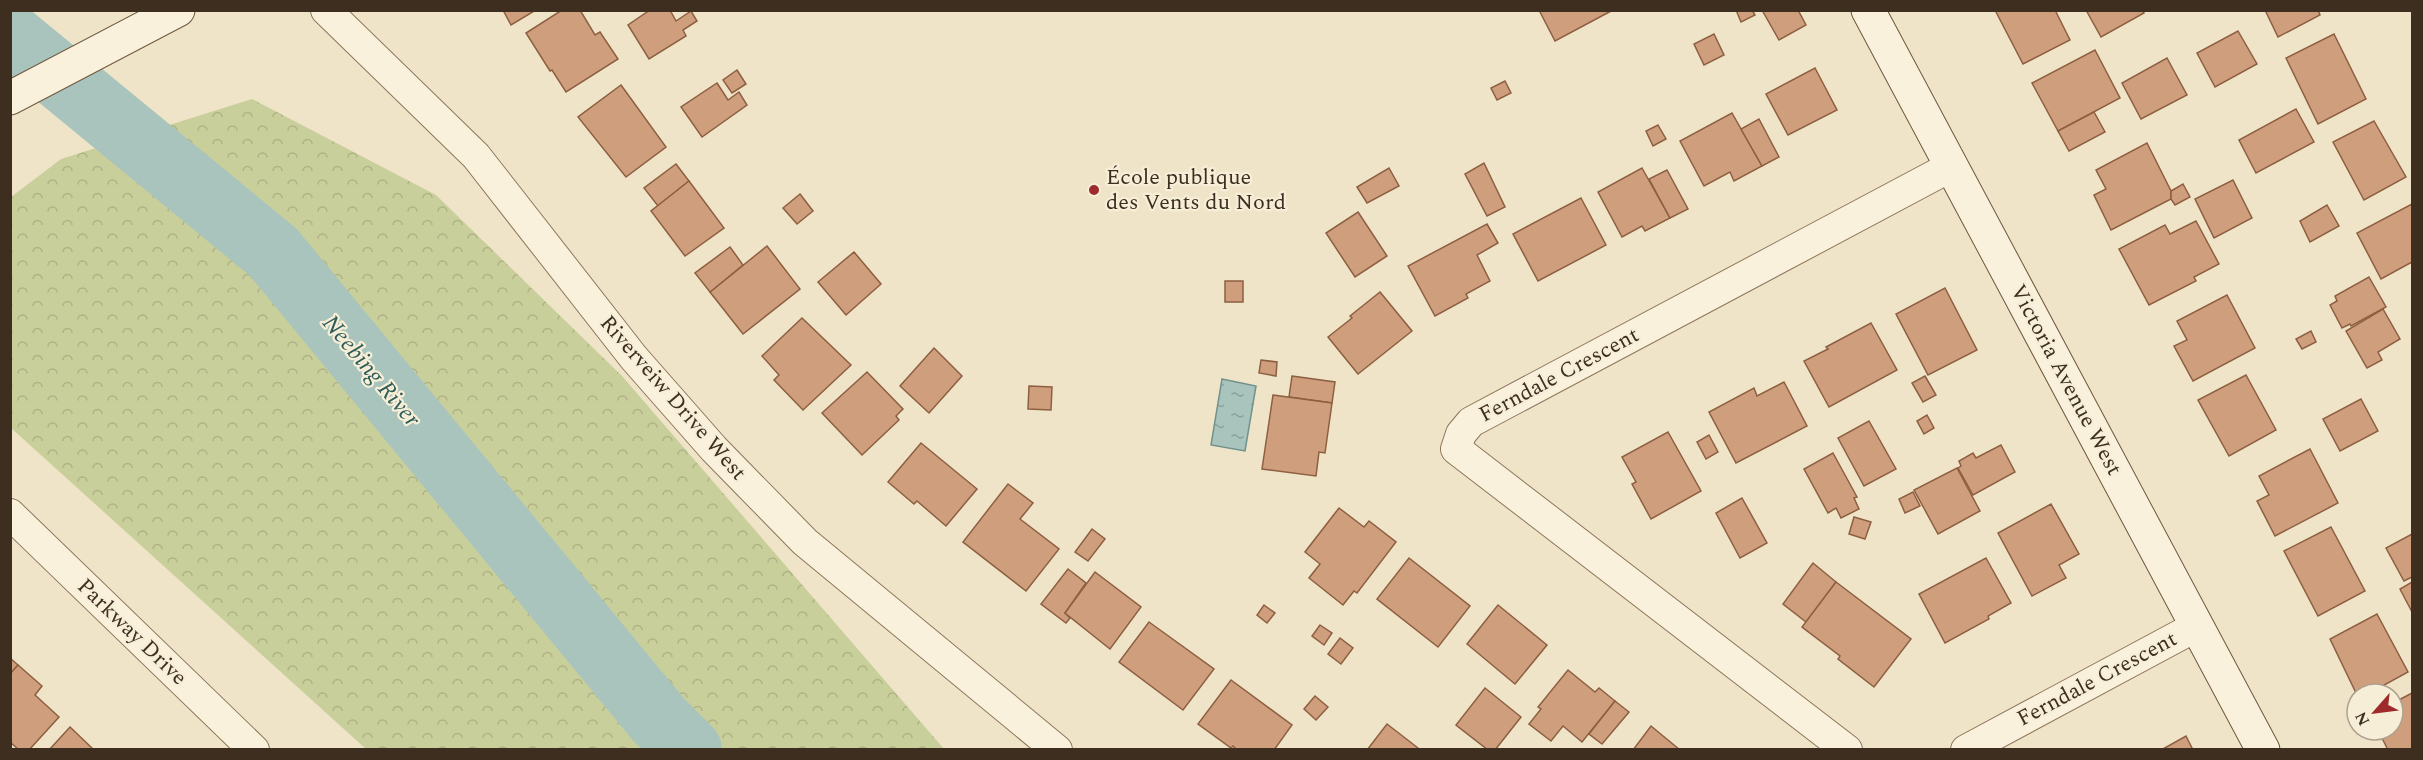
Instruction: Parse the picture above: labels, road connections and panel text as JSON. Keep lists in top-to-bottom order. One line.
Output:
{"streets":{"street":["Ferndale Crescent","Victoria Avenue West","Riverveiw Drive West","Parkway Drive"]},"crossings":[["Ferndale Crescent","Victoria Avenue West"]],"water":["Neebing River"],"places":["École publique des Vents du Nord"],"north":"bottom left"}
